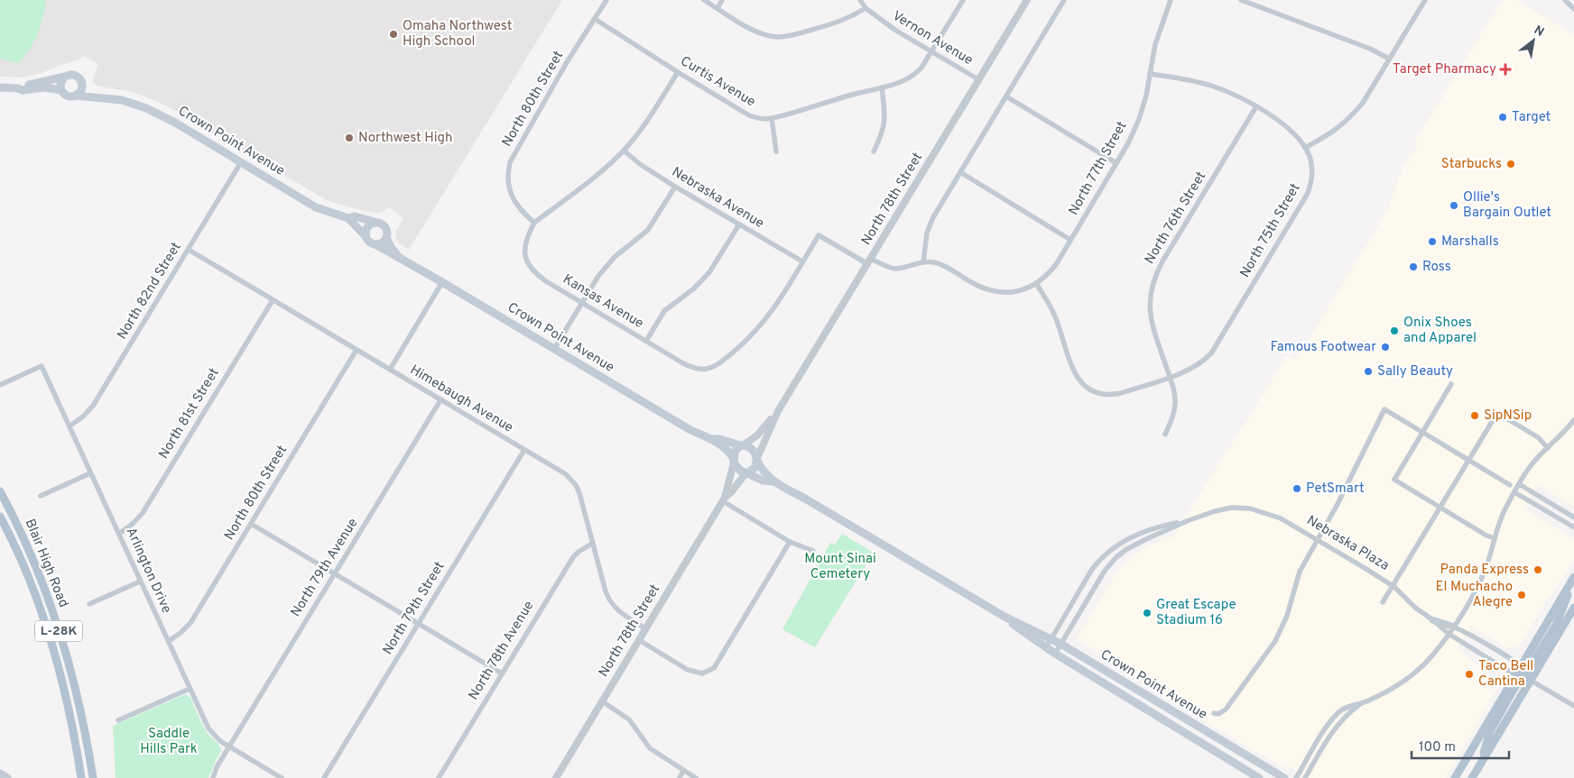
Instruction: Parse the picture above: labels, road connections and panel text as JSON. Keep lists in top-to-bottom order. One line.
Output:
{"streets":{"main road":["Crown Point Avenue","Blair High Road","L-28K"],"street":["Vernon Avenue","Curtis Avenue","North 80th Street","North 77th Street","Nebraska Avenue","North 78th Street","North 76th Street","North 75th Street","North 82nd Street","Kansas Avenue","Himebaugh Avenue","North 81st Street","Nebraska Plaza","North 79th Avenue","Arlington Drive","North 79th Street","North 78th Avenue"]},"crossings":[["Vernon Avenue","Curtis Avenue"],["Vernon Avenue","North 78th Street"],["Curtis Avenue","North 80th Street"],["North 80th Street","Kansas Avenue"],["North 80th Street","Himebaugh Avenue"],["North 80th Street","Arlington Drive"],["Crown Point Avenue","North 82nd Street"],["Nebraska Avenue","Kansas Avenue"],["North 78th Street","Himebaugh Avenue"],["North 76th Street","North 75th Street"],["North 82nd Street","Himebaugh Avenue"],["North 82nd Street","Arlington Drive"],["Himebaugh Avenue","North 81st Street"],["Himebaugh Avenue","North 79th Avenue"],["Himebaugh Avenue","North 79th Street"],["Himebaugh Avenue","North 78th Avenue"],["North 81st Street","Arlington Drive"],["North 79th Avenue","Arlington Drive"]],"parks":["Mount Sinai Cemetery","Saddle Hills Park"],"places":{"other":["Omaha Northwest High School","Target","Northwest High","Starbucks","Ollie's Bargain Outlet","Marshalls","Ross","Onix Shoes and Apparel","Famous Footwear","Sally Beauty","SipNSip","PetSmart","Panda Express","El Muchacho Alegre","Great Escape Stadium 16","Taco Bell Cantina"],"health":["Target Pharmacy"]},"scale_bar":"100 m","north":"top right"}
